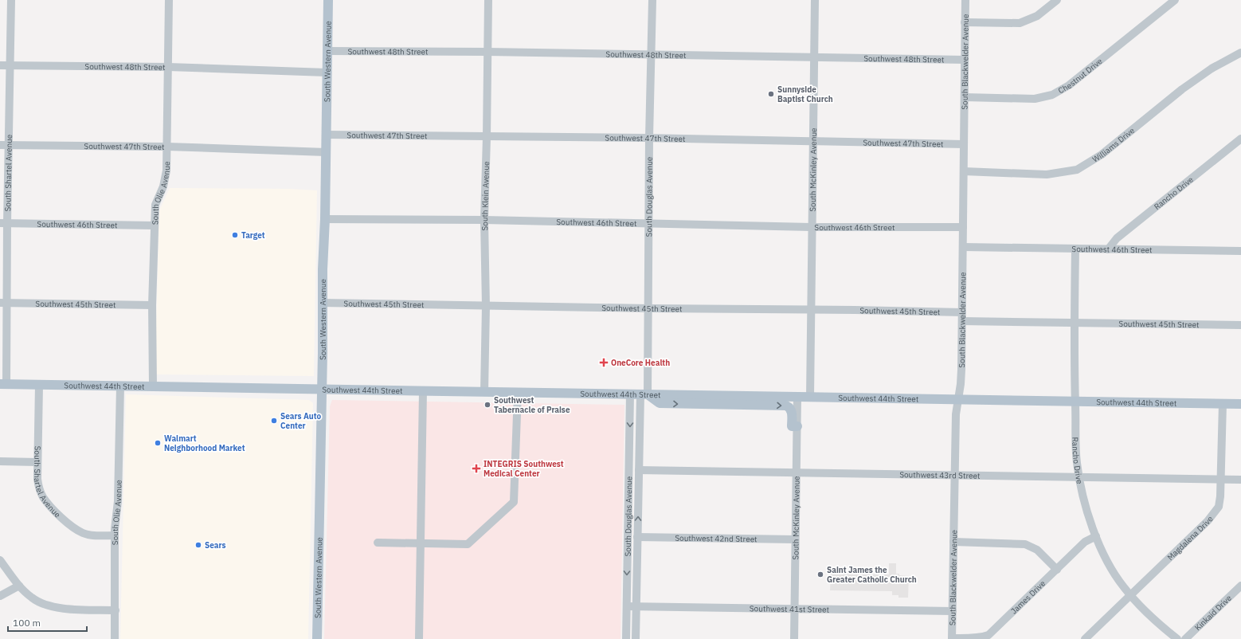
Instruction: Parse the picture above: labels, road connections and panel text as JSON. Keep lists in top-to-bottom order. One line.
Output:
{"streets":{"main road":["South Western Avenue","Southwest 44th Street"],"street":["Southwest 48th Street","South Blackwelder Avenue","Chestnut Drive","Southwest 47th Street","Williams Drive","South McKinley Avenue","South Shartel Avenue","Rancho Drive","South Olie Avenue","South Klein Avenue","South Douglas Avenue","Southwest 46th Street","Southwest 45th Street","Southwest 43rd Street","Magdalena Drive","Southwest 42nd Street","James Drive","Southwest 41st Street","Kinkaid Drive"]},"crossings":[["Southwest 48th Street","South Western Avenue"],["Southwest 48th Street","South Blackwelder Avenue"],["Southwest 48th Street","South McKinley Avenue"],["Southwest 48th Street","South Shartel Avenue"],["Southwest 48th Street","South Olie Avenue"],["Southwest 48th Street","South Klein Avenue"],["Southwest 48th Street","South Douglas Avenue"],["South Western Avenue","Southwest 47th Street"],["South Western Avenue","Southwest 46th Street"],["South Western Avenue","Southwest 45th Street"],["South Western Avenue","Southwest 44th Street"],["South Blackwelder Avenue","Chestnut Drive"],["South Blackwelder Avenue","Southwest 47th Street"],["South Blackwelder Avenue","Williams Drive"],["South Blackwelder Avenue","Southwest 46th Street"],["South Blackwelder Avenue","Southwest 45th Street"],["South Blackwelder Avenue","Southwest 44th Street"],["South Blackwelder Avenue","Southwest 43rd Street"],["South Blackwelder Avenue","James Drive"],["South Blackwelder Avenue","Southwest 41st Street"],["Southwest 47th Street","South McKinley Avenue"],["Southwest 47th Street","South Shartel Avenue"],["Southwest 47th Street","South Olie Avenue"],["Southwest 47th Street","South Klein Avenue"],["Southwest 47th Street","South Douglas Avenue"],["South McKinley Avenue","Southwest 46th Street"],["South McKinley Avenue","Southwest 45th Street"],["South McKinley Avenue","Southwest 44th Street"],["South McKinley Avenue","Southwest 43rd Street"],["South McKinley Avenue","Southwest 42nd Street"],["South McKinley Avenue","Southwest 41st Street"],["South Shartel Avenue","South Olie Avenue"],["South Shartel Avenue","Southwest 46th Street"],["South Shartel Avenue","Southwest 45th Street"],["South Shartel Avenue","Southwest 44th Street"],["Rancho Drive","Southwest 46th Street"],["Rancho Drive","Southwest 45th Street"],["Rancho Drive","Southwest 44th Street"],["Rancho Drive","Southwest 43rd Street"],["Rancho Drive","Magdalena Drive"],["Rancho Drive","James Drive"],["South Olie Avenue","Southwest 46th Street"],["South Olie Avenue","Southwest 45th Street"],["South Olie Avenue","Southwest 44th Street"],["South Klein Avenue","Southwest 46th Street"],["South Klein Avenue","Southwest 45th Street"],["South Klein Avenue","Southwest 44th Street"],["South Douglas Avenue","Southwest 46th Street"],["South Douglas Avenue","Southwest 45th Street"],["South Douglas Avenue","Southwest 44th Street"],["South Douglas Avenue","Southwest 43rd Street"],["South Douglas Avenue","Southwest 42nd Street"],["South Douglas Avenue","Southwest 41st Street"],["Southwest 44th Street","Magdalena Drive"],["Southwest 43rd Street","Magdalena Drive"]],"places":{"other":["Sunnyside Baptist Church","Target","Southwest Tabernacle of Praise","Sears Auto Center","Walmart Neighborhood Market","Sears","Saint James the Greater Catholic Church"],"health":["OneCore Health","INTEGRIS Southwest Medical Center"]},"scale_bar":"100 m"}
